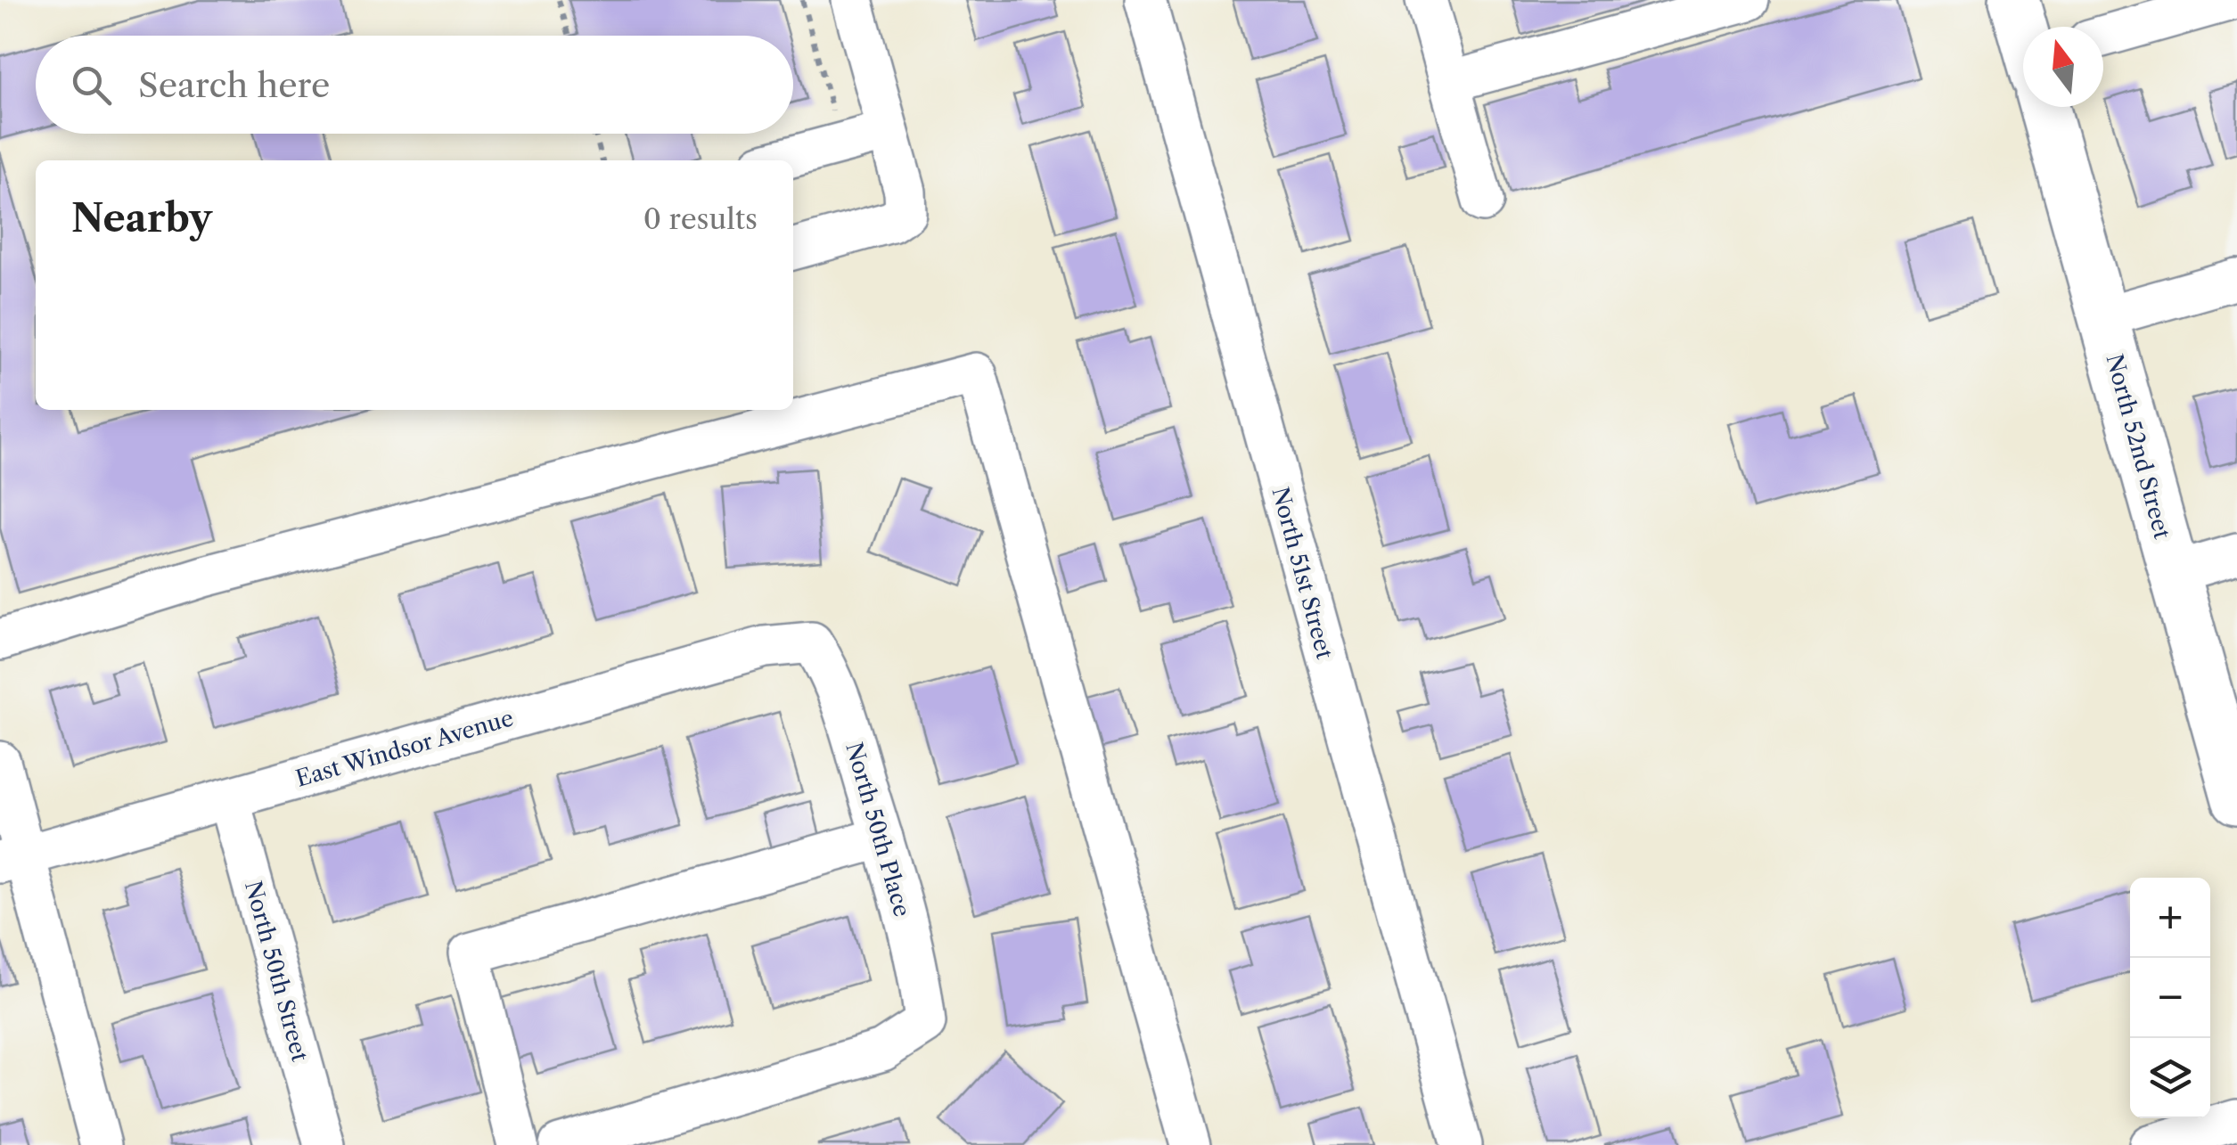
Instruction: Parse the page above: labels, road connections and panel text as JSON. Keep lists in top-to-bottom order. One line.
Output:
{"streets":{"main road":["North 52nd Street"],"street":["North 51st Street","East Windsor Avenue","North 50th Place","North 50th Street"]},"crossings":[["East Windsor Avenue","North 50th Place"],["East Windsor Avenue","North 50th Street"]],"north":"top","page":{"search":"Search here","heading":["Nearby","0 results"],"map_buttons":["+","−"]}}
